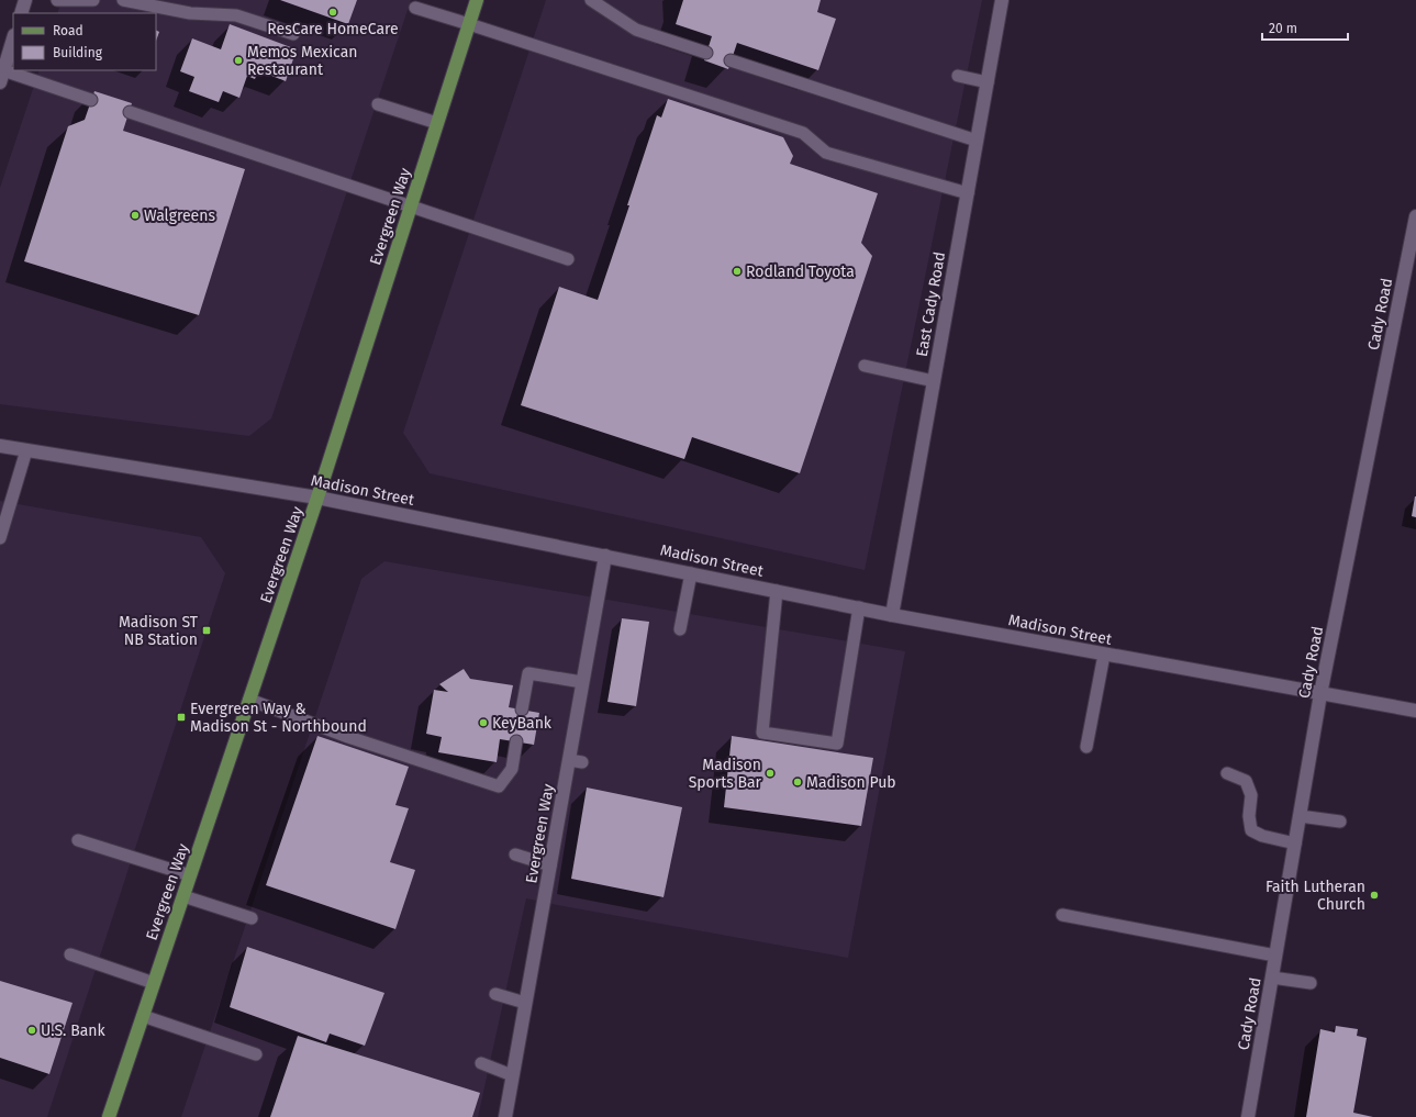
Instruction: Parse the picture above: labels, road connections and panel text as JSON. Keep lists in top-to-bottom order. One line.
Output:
{"streets":{"main road":["Evergreen Way"],"street":["East Cady Road","Cady Road","Madison Street"]},"crossings":[["Evergreen Way","Madison Street"],["East Cady Road","Madison Street"],["Cady Road","Madison Street"]],"places":{"other":["ResCare HomeCare","Memos Mexican Restaurant","Walgreens","Rodland Toyota","KeyBank","Madison Sports Bar","Madison Pub","Faith Lutheran Church","U.S. Bank"],"transit":["Madison ST NB Station","Evergreen Way & Madison St - Northbound"]},"legend":["Road","Building"],"scale_bar":"20 m"}
